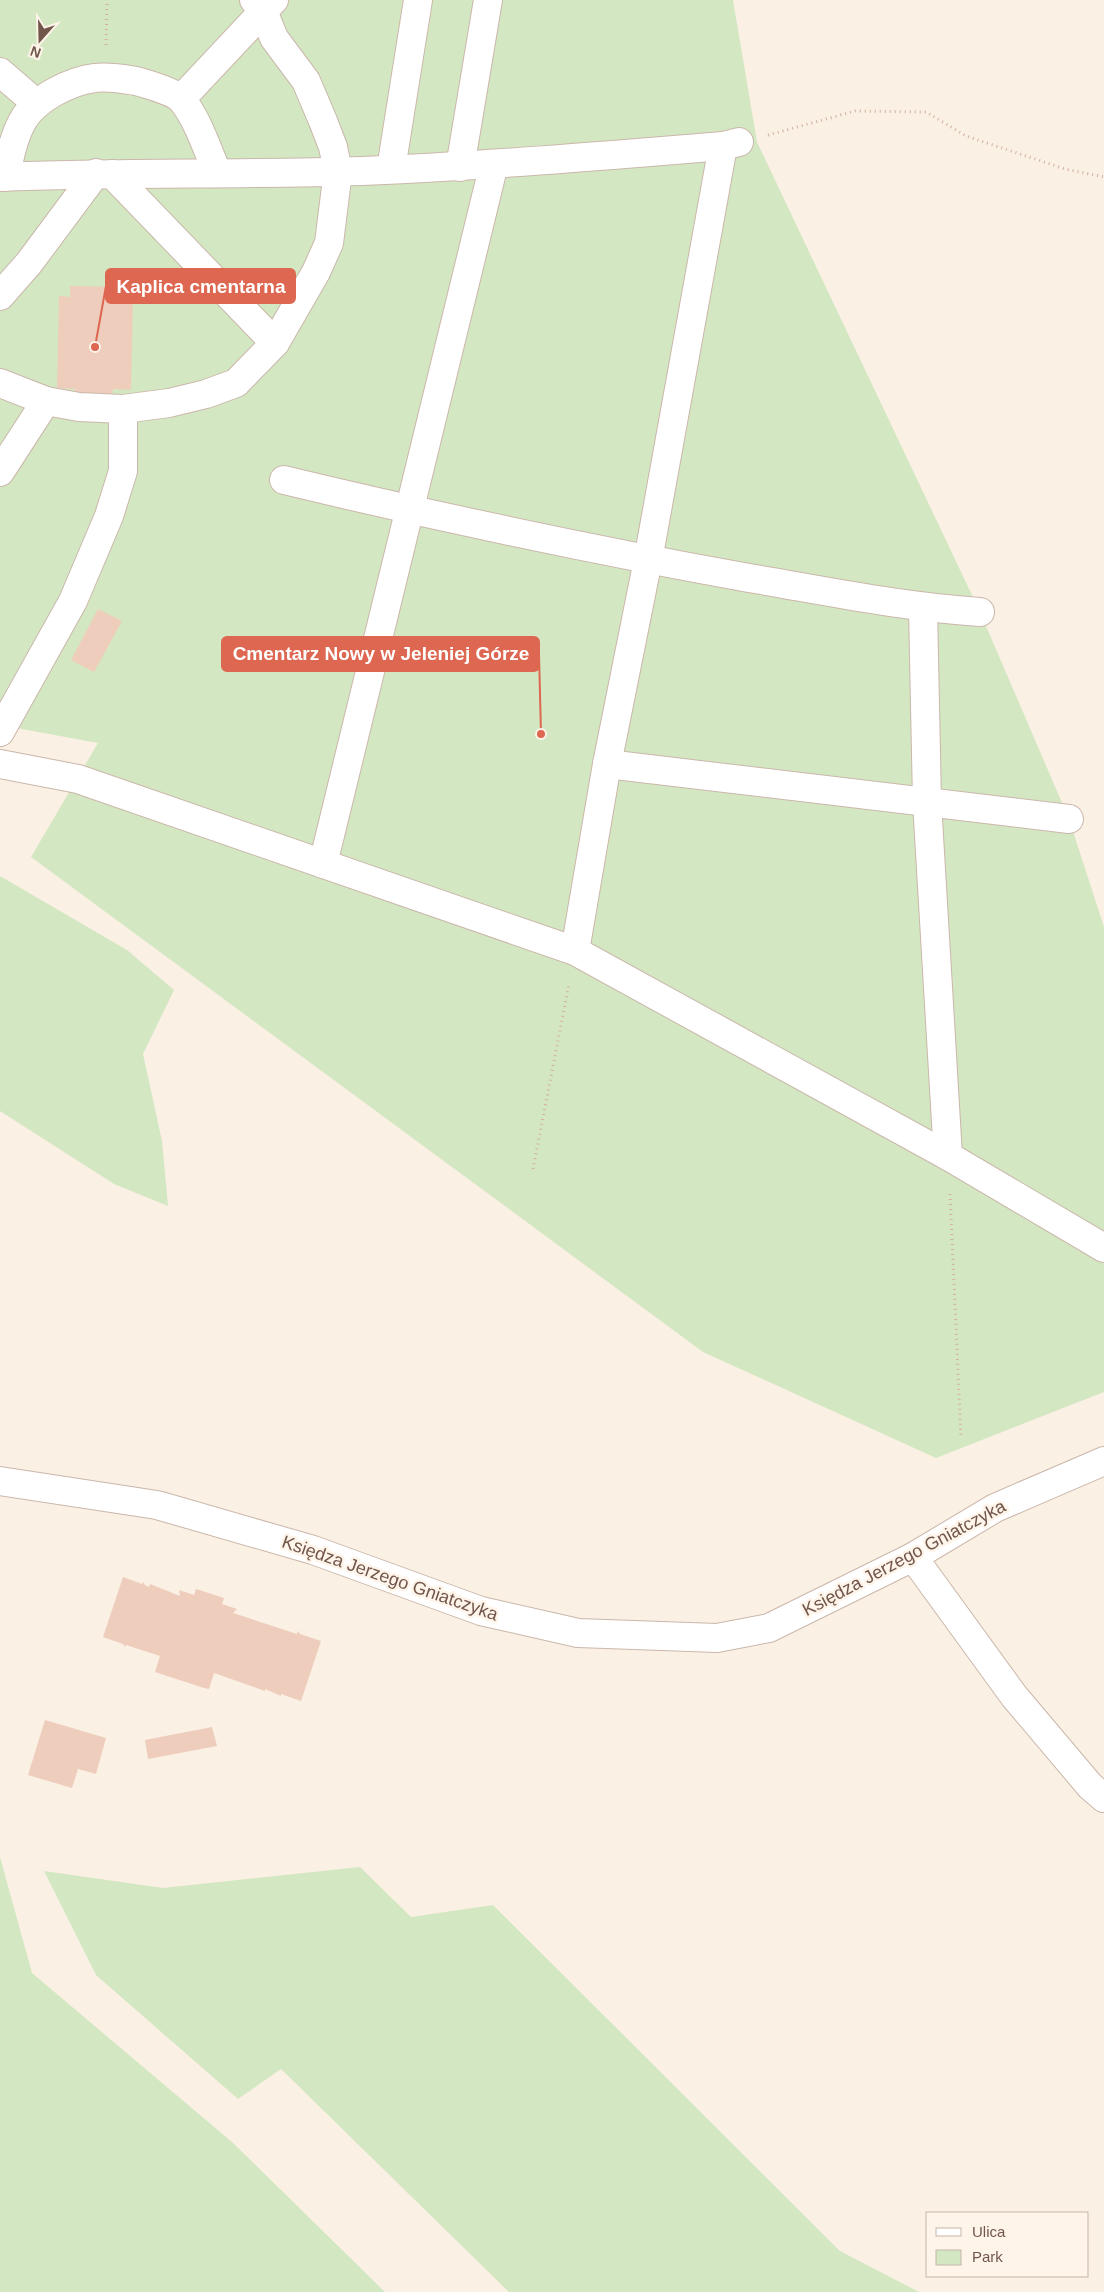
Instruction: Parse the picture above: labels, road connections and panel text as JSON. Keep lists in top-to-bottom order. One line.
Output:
{"streets":{"street":["Księdza Jerzego Gniatczyka"]},"places":["Kaplica cmentarna","Cmentarz Nowy w Jeleniej Górze"],"legend":["Ulica","Park"],"north":"bottom"}
